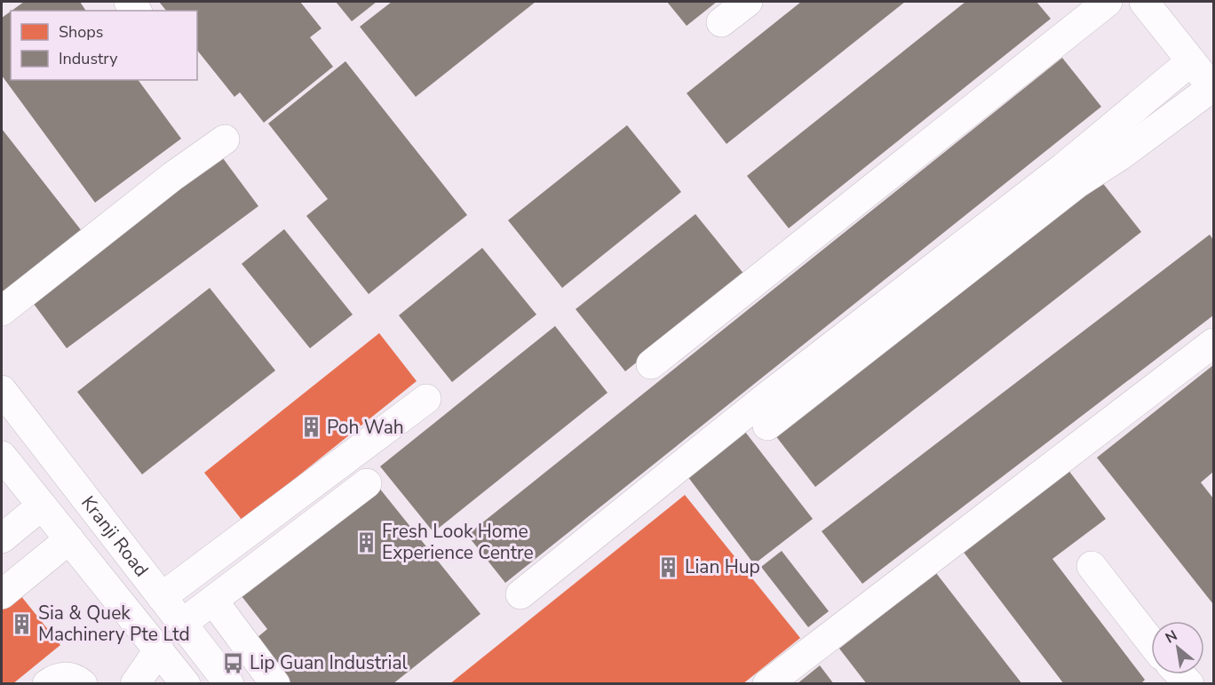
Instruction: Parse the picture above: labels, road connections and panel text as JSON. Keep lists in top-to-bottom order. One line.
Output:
{"streets":{"main road":["Kranji Road"]},"places":{"building":["Poh Wah","Fresh Look Home Experience Centre","Lian Hup","Sia & Quek Machinery Pte Ltd"],"bus stop":["Lip Guan Industrial"]},"legend":["Shops","Industry"],"north":"top left"}
